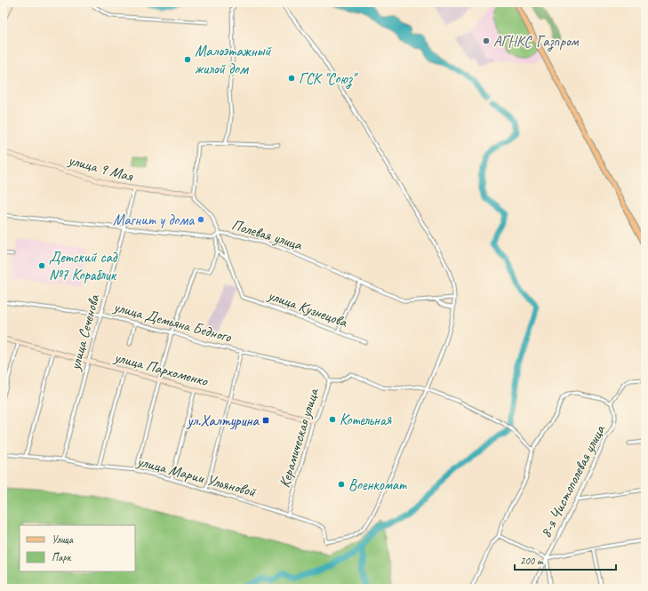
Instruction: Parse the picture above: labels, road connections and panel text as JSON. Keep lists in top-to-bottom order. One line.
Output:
{"streets":{"street":["улица 9 Мая","Полевая улица","улица Кузнецова","улица Демьяна Бедного","улица Сеченова","улица Пархоменко","Керамическая улица","улица Марии Ульяновой","8-я Чистополевая улица"]},"crossings":[["улица 9 Мая","улица Сеченова"],["Полевая улица","улица Сеченова"],["улица Демьяна Бедного","улица Сеченова"],["улица Демьяна Бедного","Керамическая улица"],["улица Сеченова","улица Пархоменко"],["улица Сеченова","улица Марии Ульяновой"],["улица Пархоменко","Керамическая улица"],["Керамическая улица","улица Марии Ульяновой"]],"places":{"other":["АГНКС Газпром","Малоэтажный жилой дом","ГСК \"Союз\"","Магнит у дома","Детский сад №7 Кораблик","Котельная","Военкомат"],"transit":["ул.Халтурина"]},"legend":["Улица","Парк"],"scale_bar":"200 m"}
